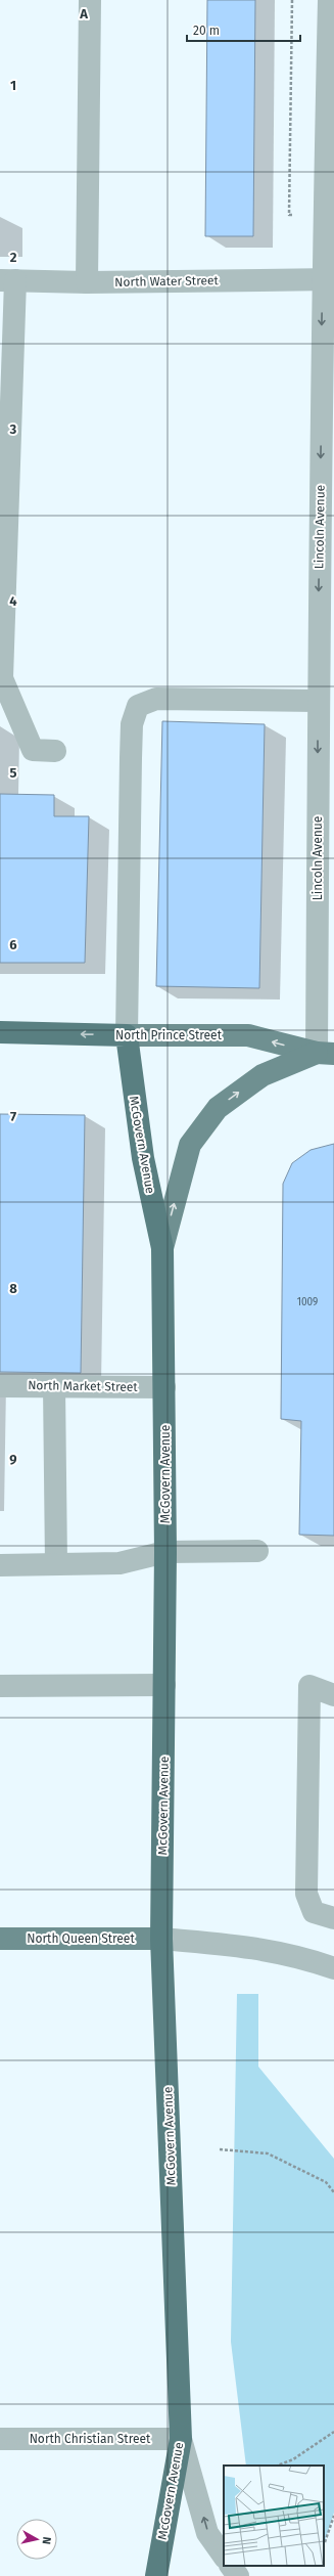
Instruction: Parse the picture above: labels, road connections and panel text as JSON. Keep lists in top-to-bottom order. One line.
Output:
{"streets":{"highway":["North Prince Street","McGovern Avenue"],"main road":["North Queen Street"],"street":["North Water Street","Lincoln Avenue","North Market Street","North Christian Street"]},"crossings":[["North Water Street","Lincoln Avenue"],["Lincoln Avenue","North Prince Street"],["North Prince Street","McGovern Avenue"],["McGovern Avenue","North Market Street"],["McGovern Avenue","North Queen Street"],["McGovern Avenue","North Christian Street"]],"one_way":["Lincoln Avenue","North Prince Street"],"house_numbers":["1009"],"scale_bar":"20 m","north":"right","grid":{"columns":["A"],"rows":["1","2","3","4","5","6","7","8","9"]}}
